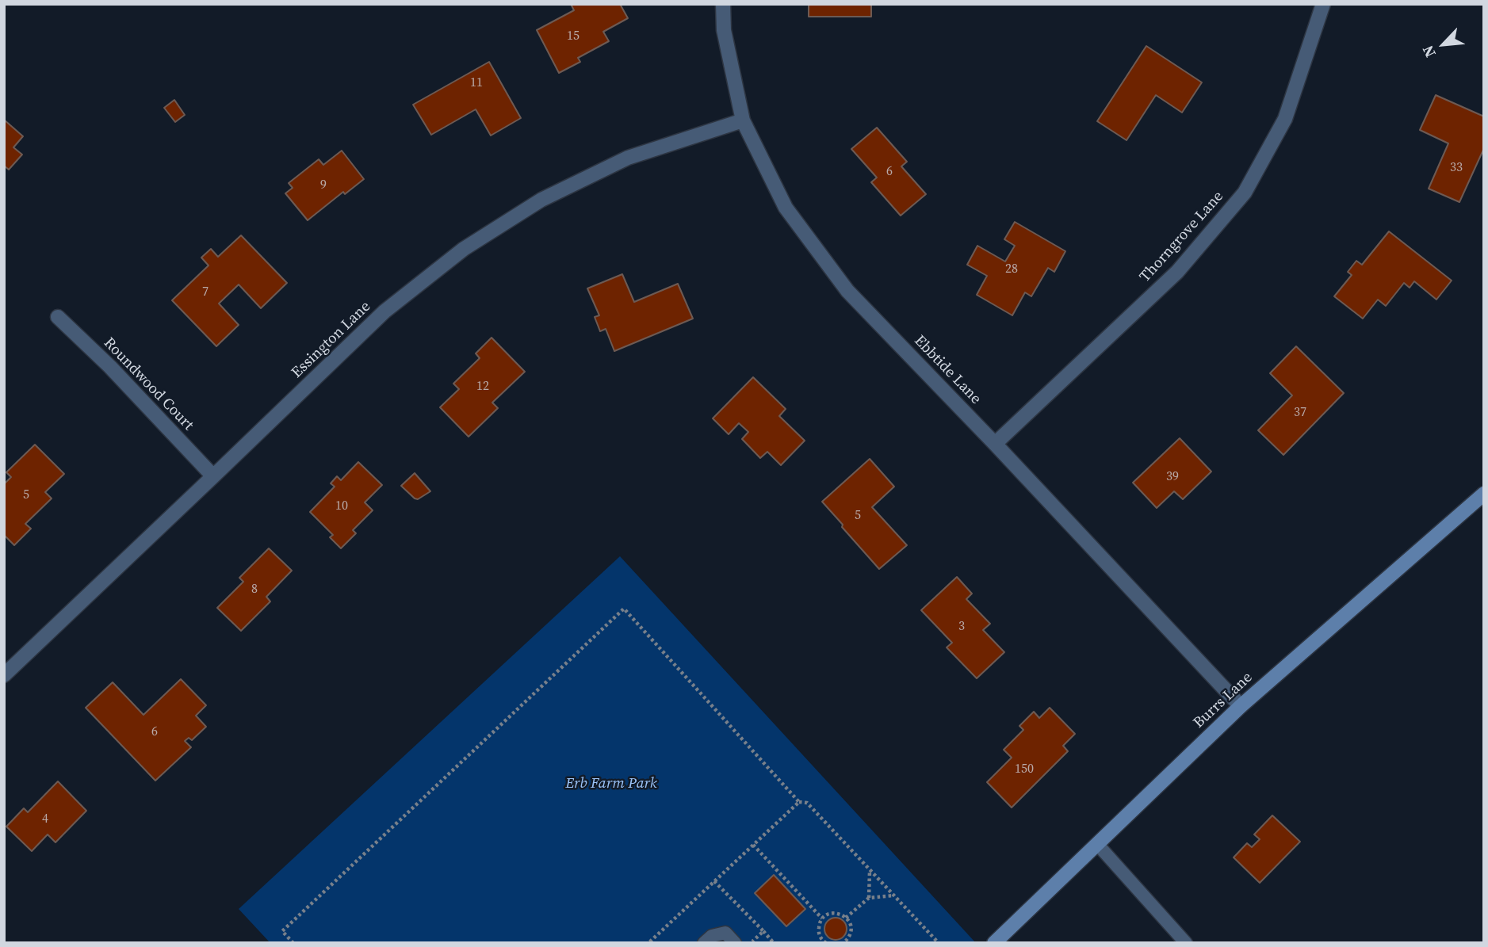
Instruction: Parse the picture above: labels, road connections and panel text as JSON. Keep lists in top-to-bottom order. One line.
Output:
{"streets":{"street":["Thorngrove Lane","Essington Lane","Ebbtide Lane","Roundwood Court","Burrs Lane"]},"crossings":[["Thorngrove Lane","Ebbtide Lane"],["Essington Lane","Ebbtide Lane"],["Essington Lane","Roundwood Court"],["Ebbtide Lane","Burrs Lane"]],"parks":["Erb Farm Park"],"house_numbers":["15","11","33","6","9","28","7","12","37","39","5","10","5","8","3","6","150","4"],"north":"bottom left"}
